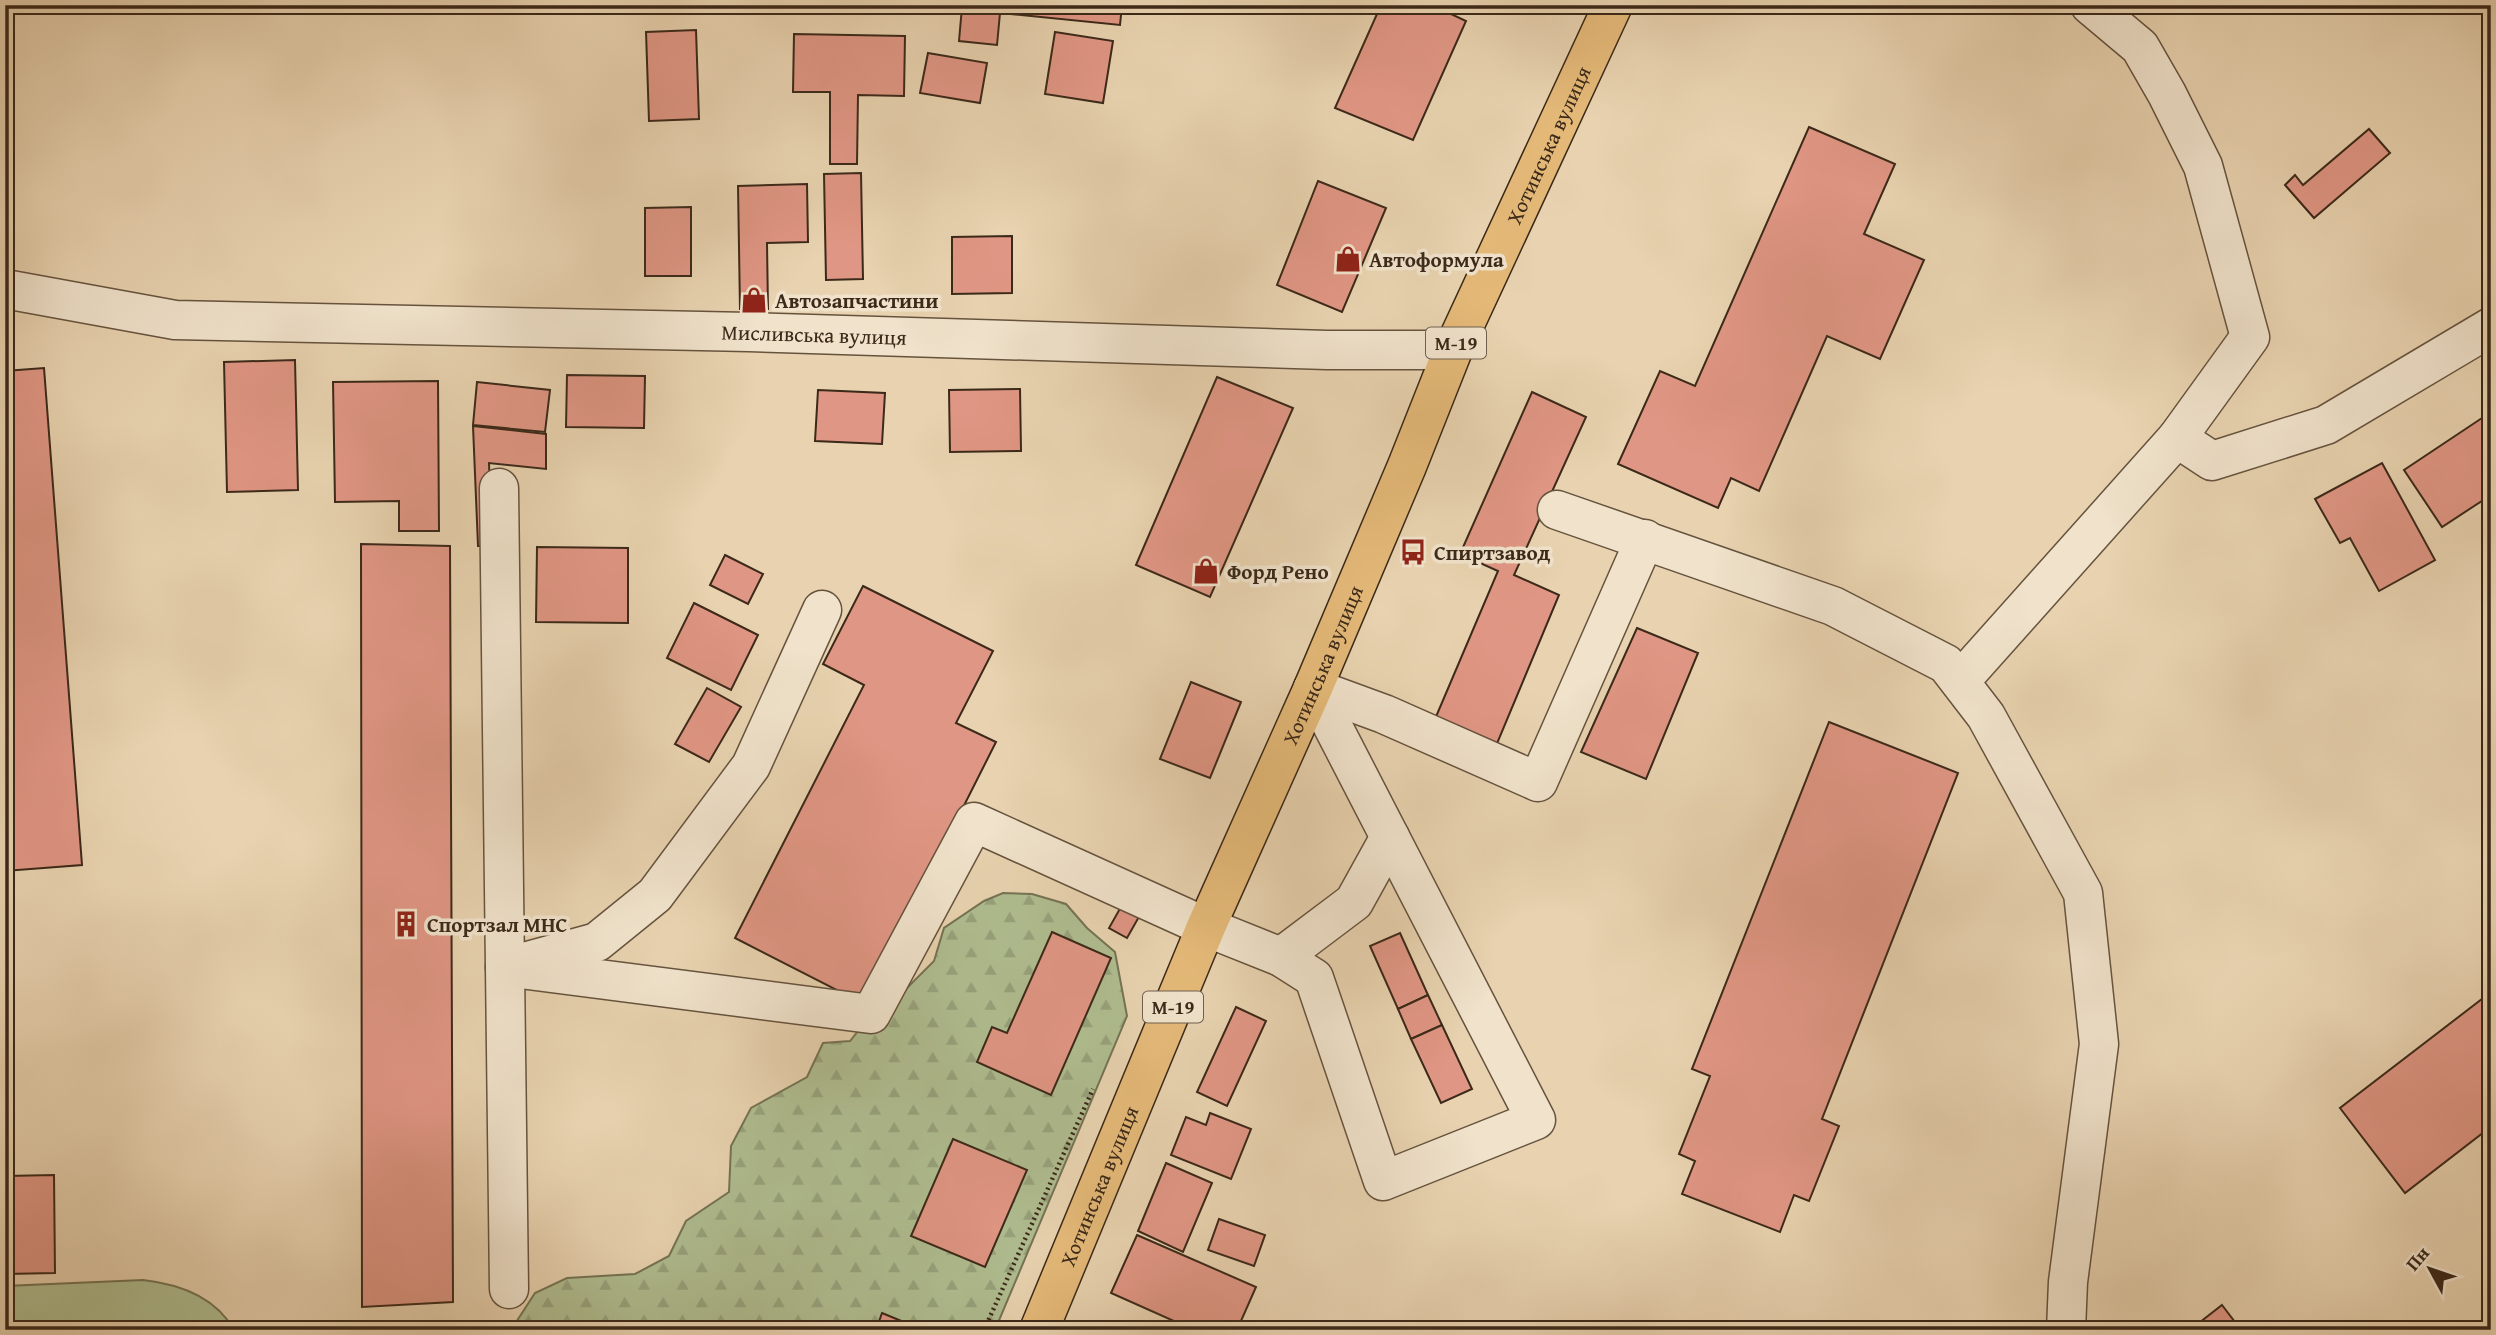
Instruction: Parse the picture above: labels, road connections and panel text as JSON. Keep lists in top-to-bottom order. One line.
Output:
{"streets":{"highway":["Хотинська вулиця","М-19"],"street":["Мисливська вулиця"]},"crossings":[["Хотинська вулиця","Мисливська вулиця"]],"places":{"shop":["Автоформула","Автозапчастини","Форд Рено"],"bus stop":["Спиртзавод"],"building":["Спортзал МНС"]},"north":"top left"}
